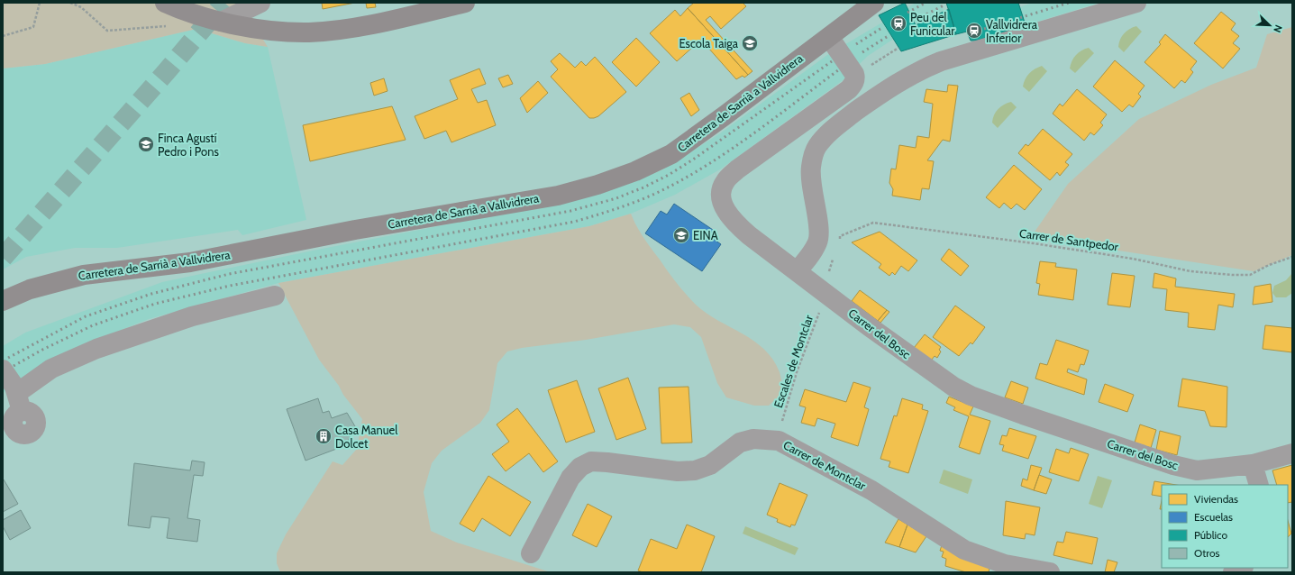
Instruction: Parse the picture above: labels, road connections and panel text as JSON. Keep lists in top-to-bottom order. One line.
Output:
{"streets":{"main road":["Carretera de Sarrià a Vallvidrera"],"street":["Carrer del Bosc","Carrer de Montclar"],"path":["Carrer de Santpedor","Escales de Montclar"]},"crossings":[["Carretera de Sarrià a Vallvidrera","Carrer del Bosc"]],"places":{"station":["Peu del Funicular","Vallvidrera Inferior"],"school or university":["Escola Taiga","Finca Agustí Pedro i Pons","EINA"],"building":["Casa Manuel Dolcet"]},"legend":["Viviendas","Escuelas","Público","Otros"],"north":"bottom right"}
